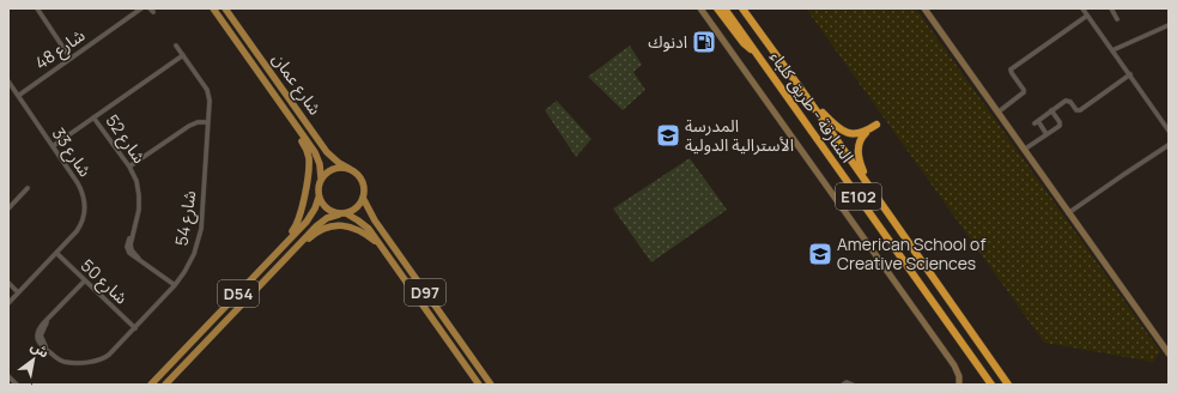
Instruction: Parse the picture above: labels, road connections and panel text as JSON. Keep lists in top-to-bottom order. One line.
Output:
{"streets":{"highway":["الشارقة - طريق كلباء","E102"],"main road":["شارع عمان","D97","D54"],"street":["شارع 48","شارع 52","شارع 33","شارع 54","شارع 50"]},"crossings":[["شارع 48","شارع 33"],["شارع عمان","D97"],["شارع عمان","D54"],["شارع 52","شارع 54"],["شارع 33","شارع 50"],["شارع 54","شارع 50"],["D97","D54"]],"places":{"fuel station":["ادنوك"],"school or university":["المدرسة الأسترالية الدولية","American School of Creative Sciences"]},"north":"top right"}
